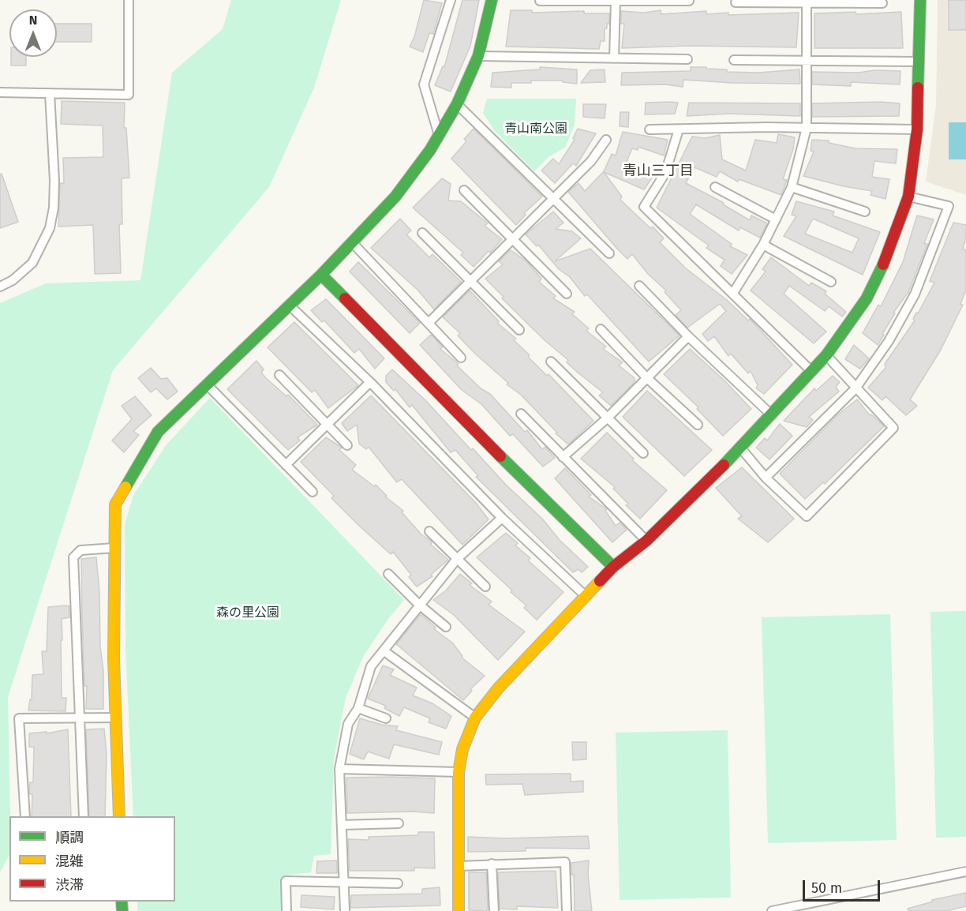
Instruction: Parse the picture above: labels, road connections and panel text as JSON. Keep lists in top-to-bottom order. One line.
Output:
{"districts":["青山三丁目"],"parks":["青山南公園","森の里公園"],"legend":["順調","混雑","渋滞"],"scale_bar":"50 m","north":"top"}
